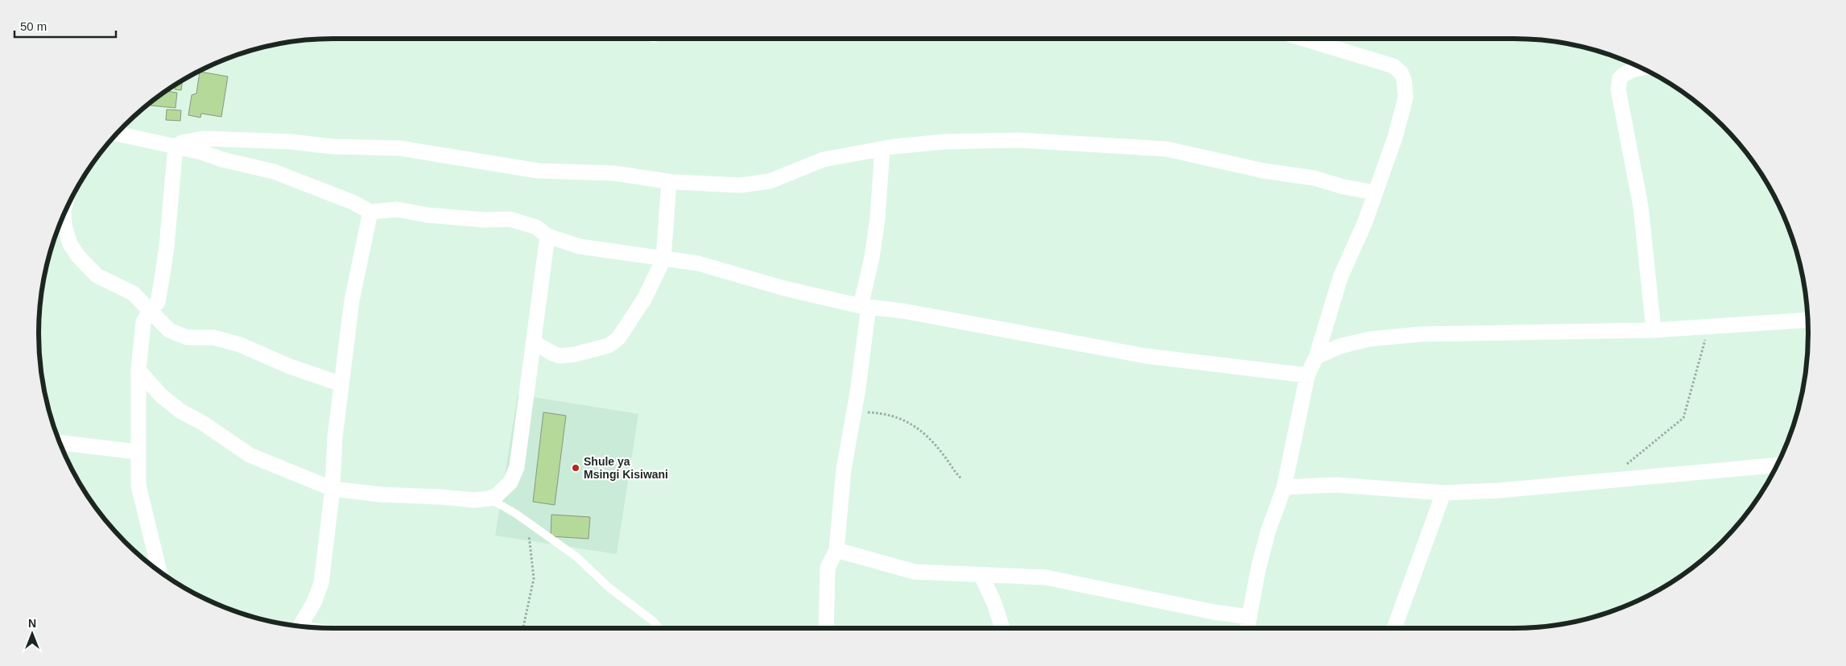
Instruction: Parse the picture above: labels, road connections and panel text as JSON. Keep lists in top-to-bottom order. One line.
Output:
{"places":["Shule ya Msingi Kisiwani"],"scale_bar":"50 m","north":"top"}
